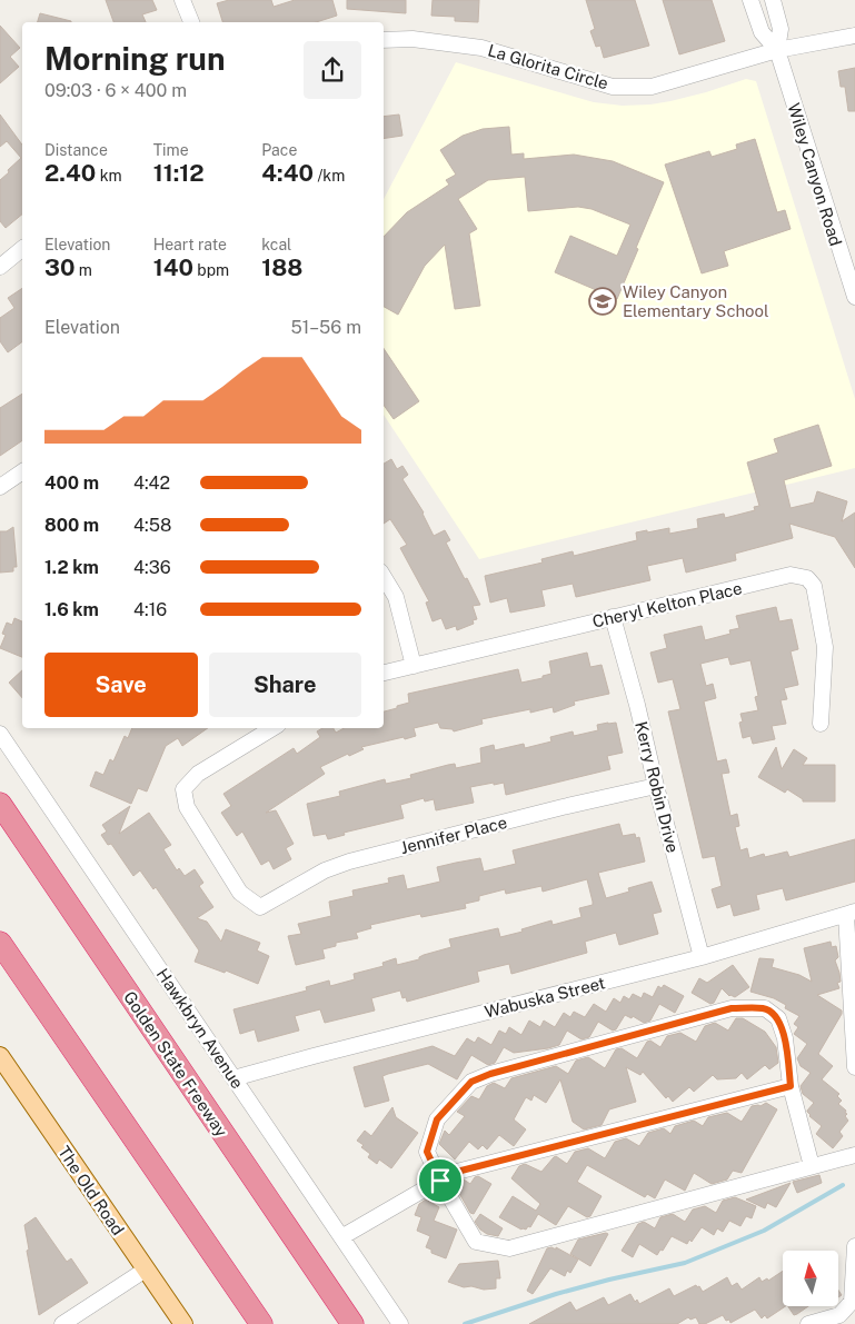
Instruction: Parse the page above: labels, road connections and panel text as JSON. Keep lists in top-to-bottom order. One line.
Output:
{"streets":{"highway":["Golden State Freeway"],"main road":["The Old Road"],"street":["La Glorita Circle","Wiley Canyon Road","Cheryl Kelton Place","Kerry Robin Drive","Jennifer Place","Wabuska Street","Hawkbryn Avenue"]},"crossings":[["La Glorita Circle","Wiley Canyon Road"],["Cheryl Kelton Place","Kerry Robin Drive"],["Kerry Robin Drive","Jennifer Place"],["Kerry Robin Drive","Wabuska Street"],["Wabuska Street","Hawkbryn Avenue"]],"places":{"school or university":["Wiley Canyon Elementary School"]},"north":"top","page":{"heading":["Morning run","09:03 · 6 × 400 m"],"stats":[["Distance","2.40 km"],["Time","11:12"],["Pace","4:40 /km"],["Elevation","30 m"],["Heart rate","140 bpm"],["kcal","188"]],"chart":["Elevation","51–56 m"],"list":[{"name":"400 m","note":"4:42"},{"name":"800 m","note":"4:58"},{"name":"1.2 km","note":"4:36"},{"name":"1.6 km","note":"4:16"}],"buttons":["Save","Share"]}}
